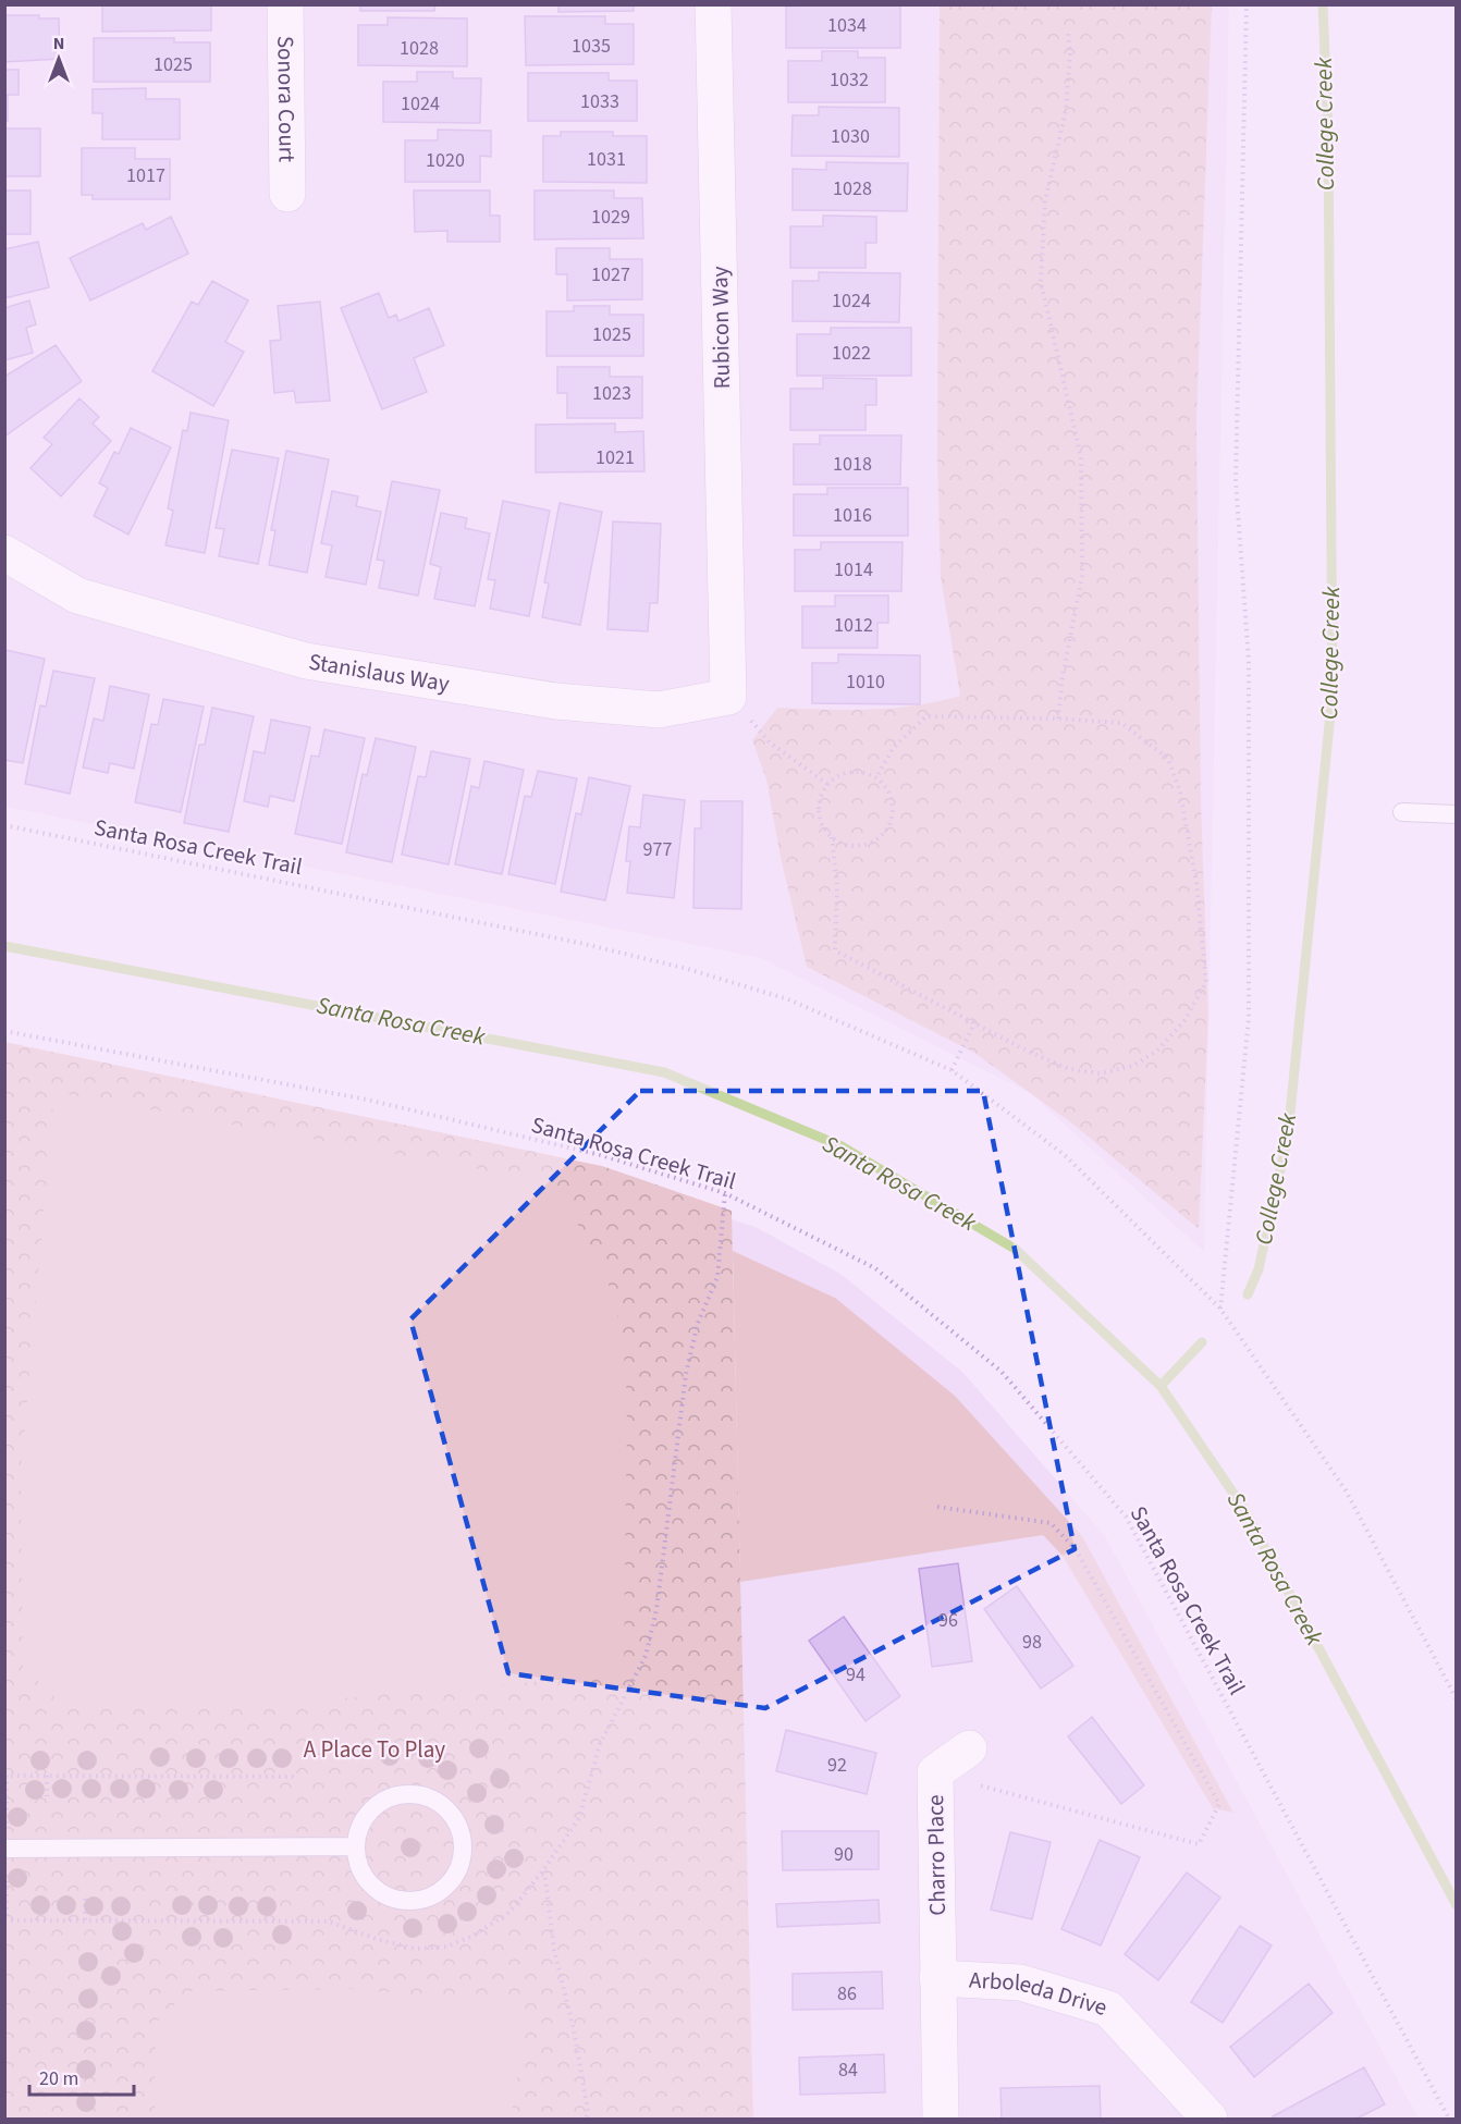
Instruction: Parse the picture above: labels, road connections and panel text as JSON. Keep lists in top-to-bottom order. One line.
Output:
{"streets":{"street":["Sonora Court","Rubicon Way","Stanislaus Way","Charro Place","Arboleda Drive"],"path":["Santa Rosa Creek Trail"]},"crossings":[["Rubicon Way","Stanislaus Way"],["Charro Place","Arboleda Drive"]],"water":["College Creek","Santa Rosa Creek"],"parks":["A Place To Play"],"house_numbers":["1034","1035","1028","1025","1032","1033","1024","1030","1031","1020","1017","1028","1029","1027","1024","1025","1022","1023","1021","1018","1016","1014","1012","1010","977","96","98","94","92","90","86","84"],"scale_bar":"20 m","north":"top"}
